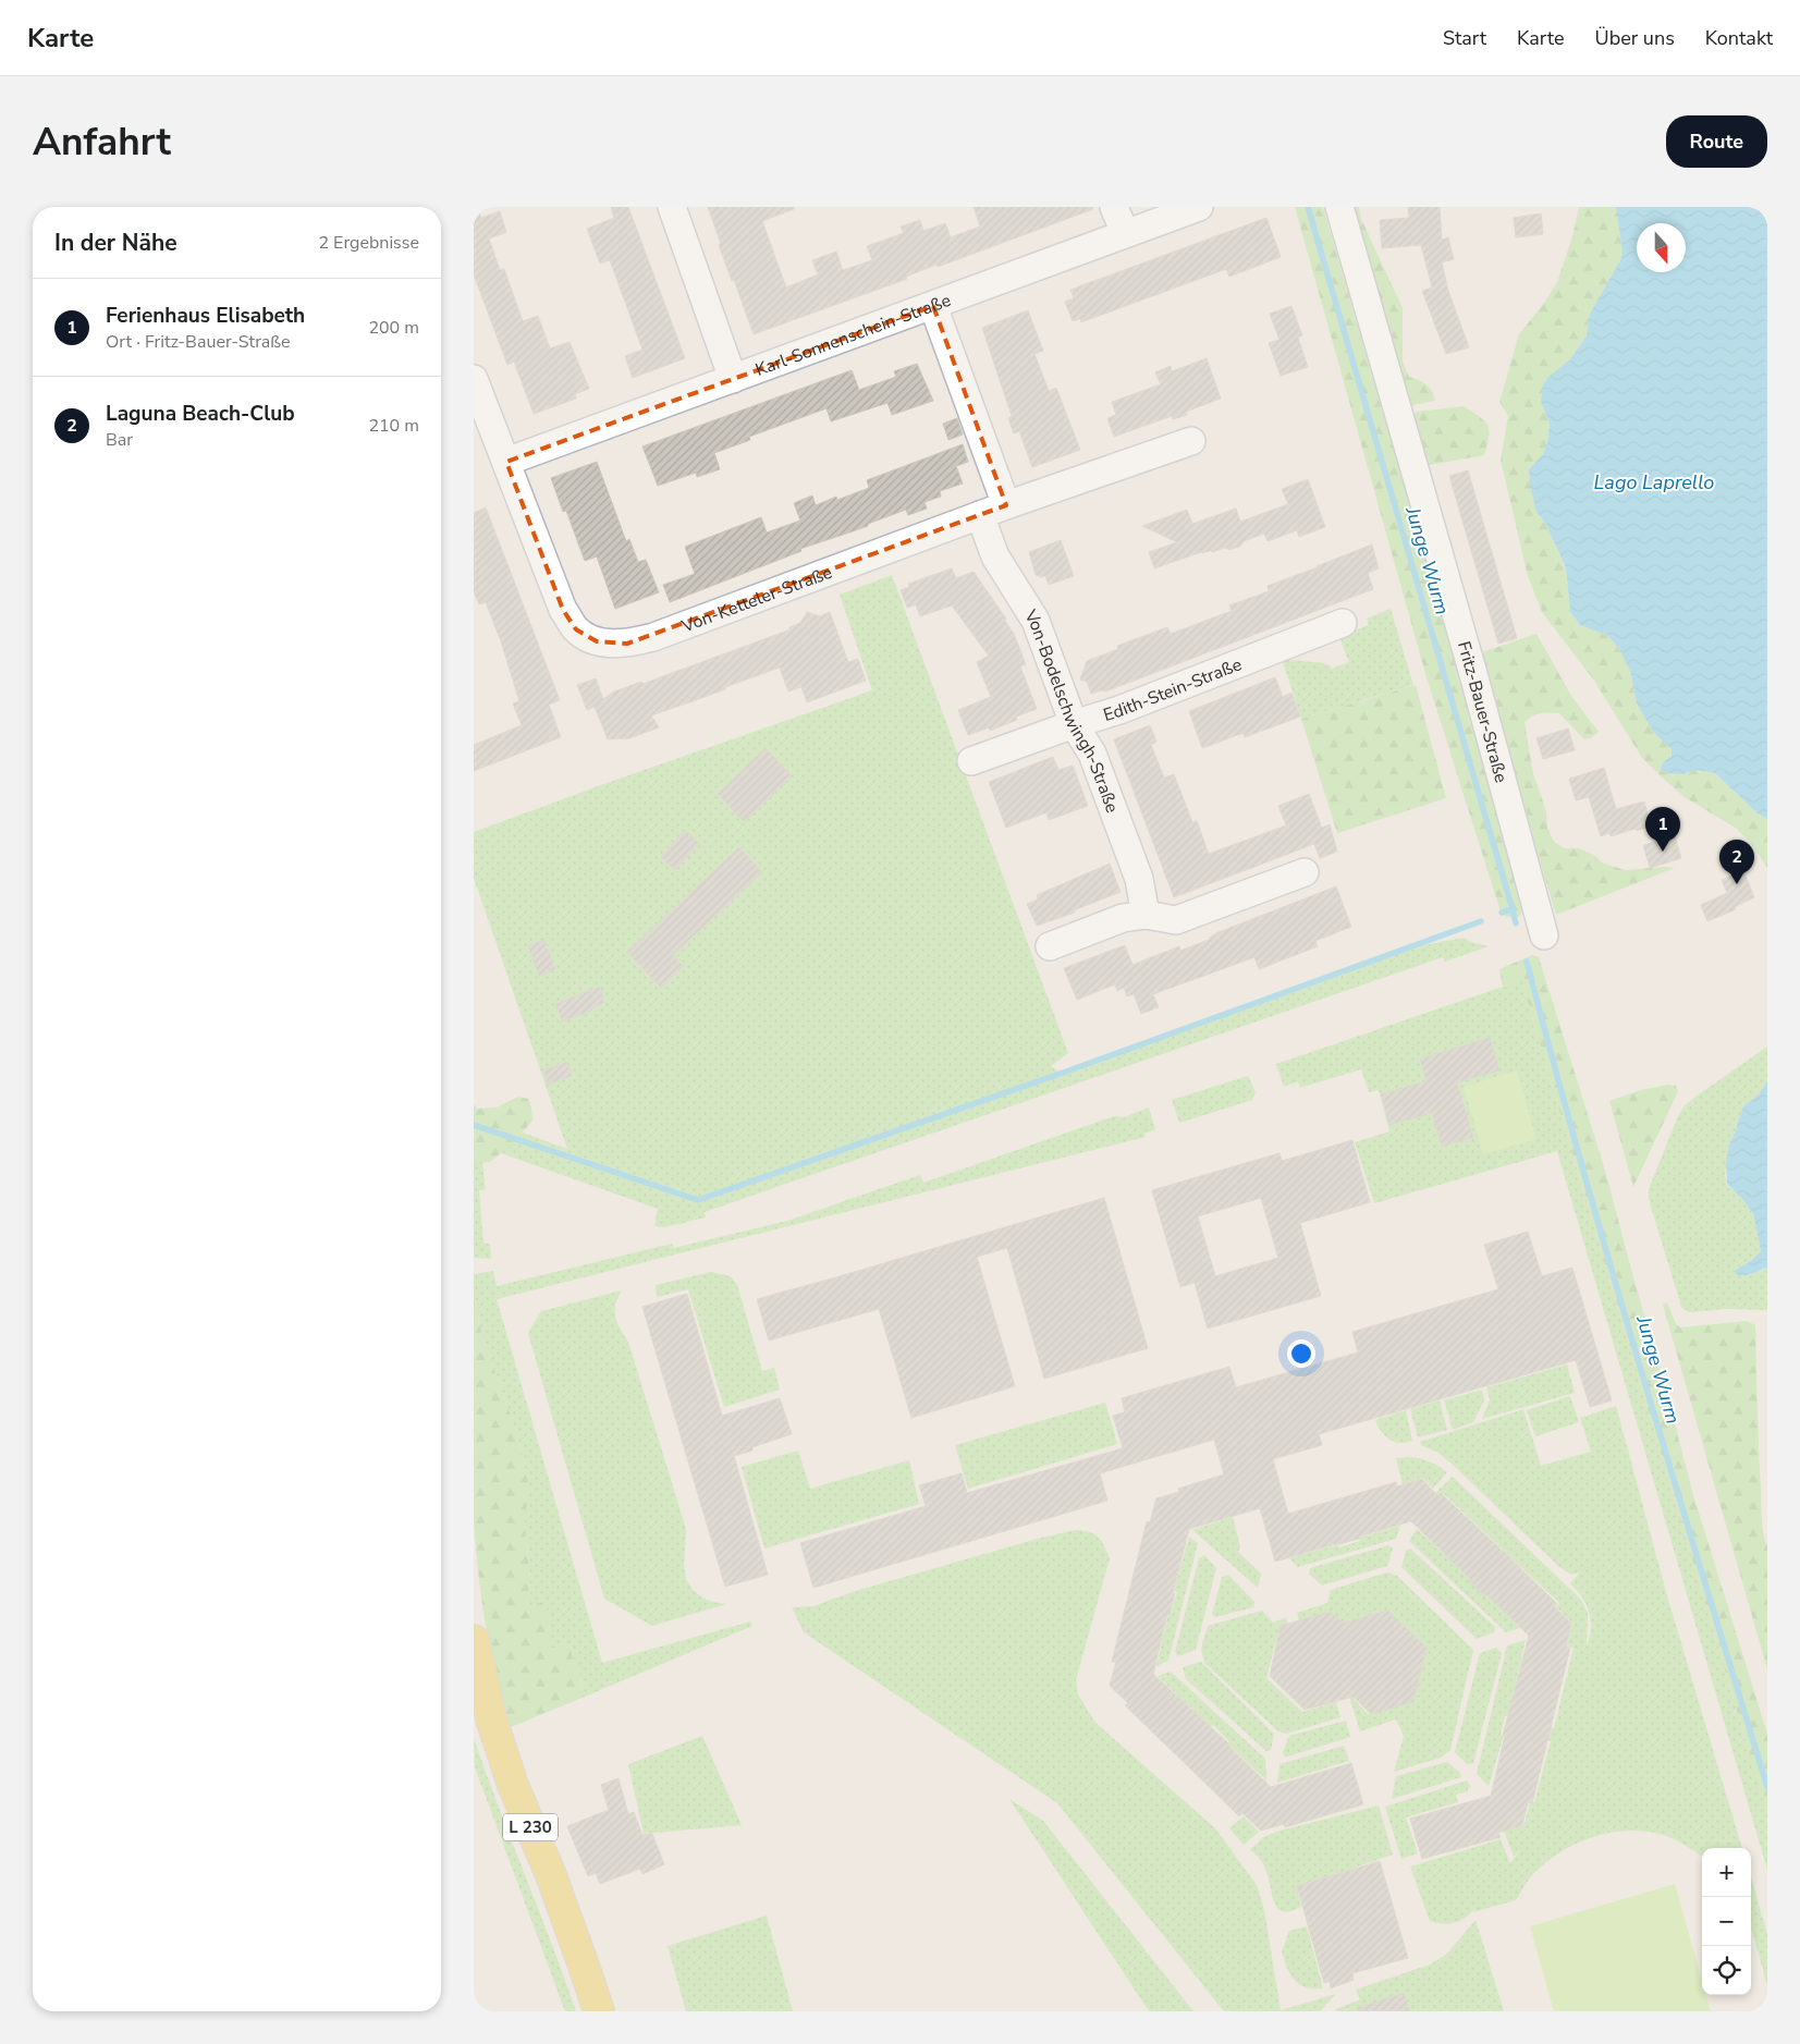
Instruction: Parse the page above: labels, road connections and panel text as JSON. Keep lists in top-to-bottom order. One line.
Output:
{"streets":{"main road":["L 230"],"street":["Karl-Sonnenschein-Straße","Von-Ketteler-Straße","Edith-Stein-Straße","Von-Bodelschwingh-Straße","Fritz-Bauer-Straße"]},"crossings":[["Karl-Sonnenschein-Straße","Von-Ketteler-Straße"],["Von-Ketteler-Straße","Von-Bodelschwingh-Straße"],["Edith-Stein-Straße","Von-Bodelschwingh-Straße"]],"water":["Lago Laprello","Junge Wurm"],"north":"bottom","page":{"header":"Karte","nav":["Start","Karte","Über uns","Kontakt"],"buttons":"Route","title":"Anfahrt","heading":["In der Nähe","2 Ergebnisse"],"list":[{"mark":"1","name":"Ferienhaus Elisabeth","note":"Ort · Fritz-Bauer-Straße","value":"200 m"},{"mark":"2","name":"Laguna Beach-Club","note":"Bar","value":"210 m"}],"pins":["1","2"],"map_buttons":["+","−"]}}
